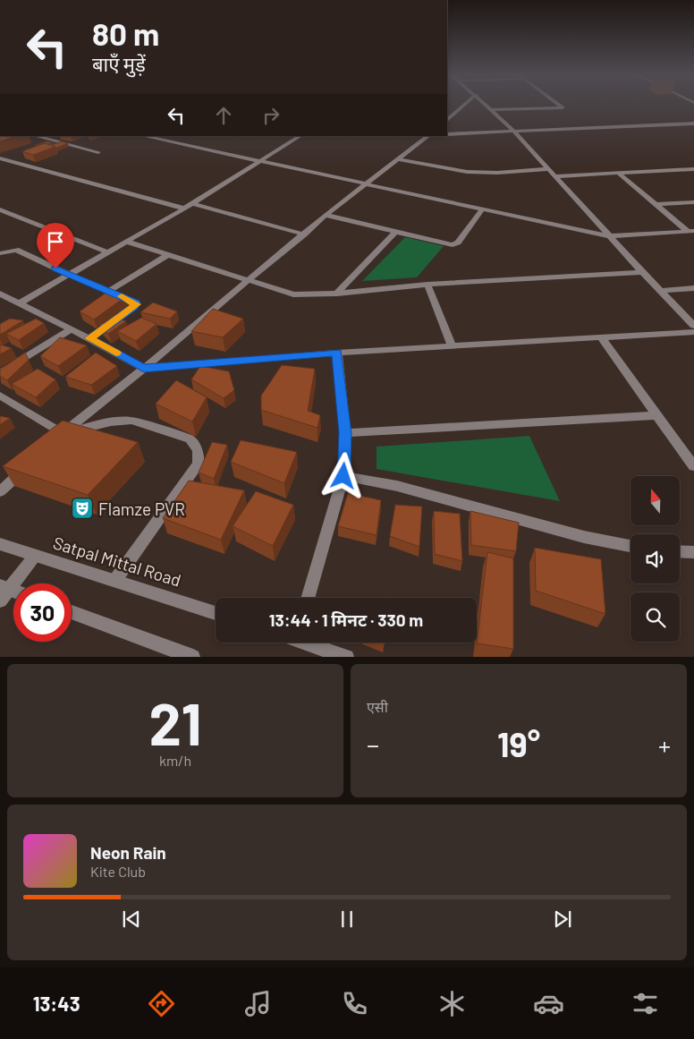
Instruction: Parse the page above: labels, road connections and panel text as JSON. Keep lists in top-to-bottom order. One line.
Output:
{"streets":{"street":["Satpal Mittal Road"]},"places":{"theatre":["Flamze PVR"]},"north":"top","page":{"turn":["80 m","बाएँ मुड़ें"],"limit":"30","trip":"13:44 · 1 मिनट · 330 m","tile":[["21","km/h"],"एसी"],"heat":["−","19°","+"],"song":["Neon Rain","Kite Club"],"tabs":"13:43"}}
